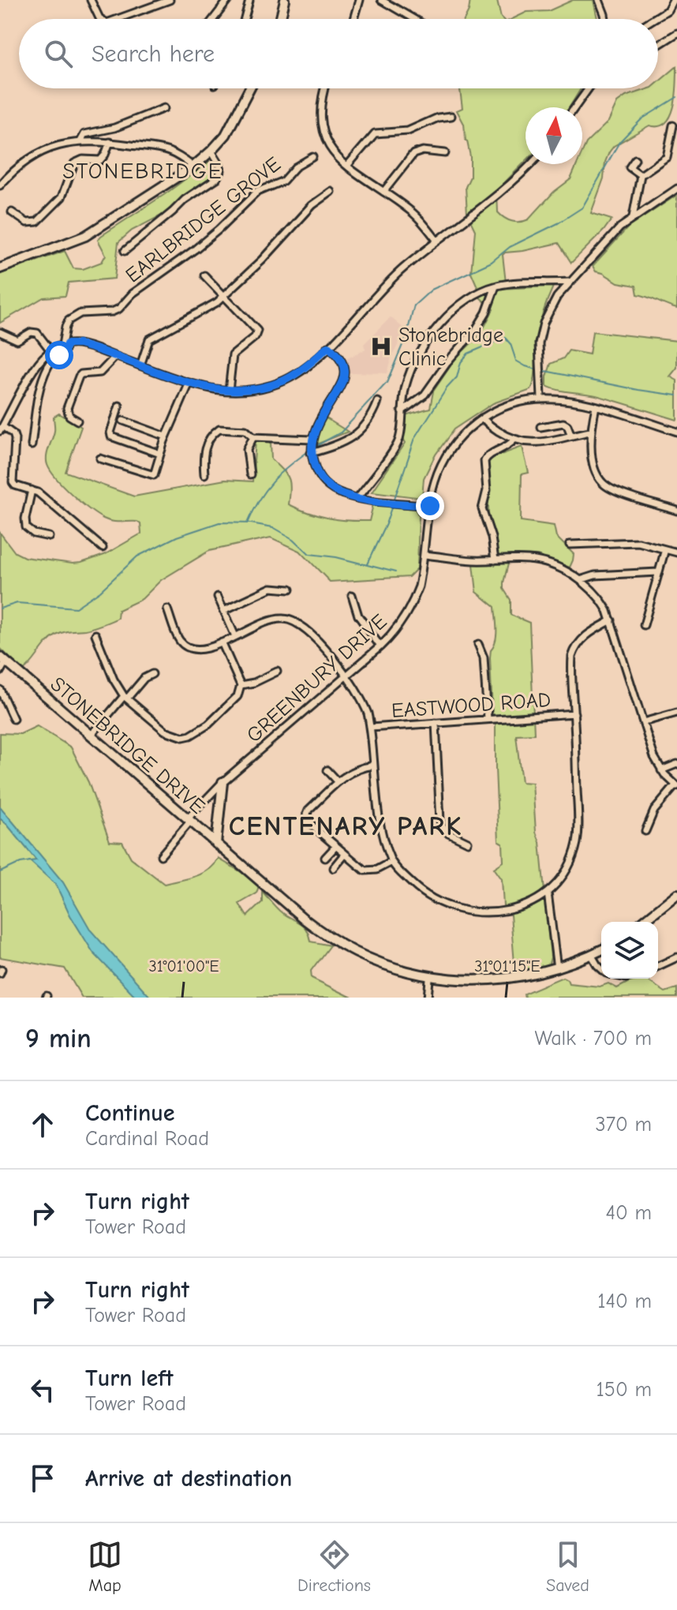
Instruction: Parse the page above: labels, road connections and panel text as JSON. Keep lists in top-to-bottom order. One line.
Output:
{"streets":{"street":["EARLBRIDGE GROVE","GREENBURY DRIVE","EASTWOOD ROAD","STONEBRIDGE DRIVE"]},"crossings":[["GREENBURY DRIVE","STONEBRIDGE DRIVE"]],"districts":["STONEBRIDGE","CENTENARY PARK"],"places":{"hospital":["Stonebridge Clinic"]},"north":"top","page":{"search":"Search here","heading":["9 min","Walk · 700 m"],"list":[["Continue","Cardinal Road","370 m"],["Turn right","Tower Road","40 m"],["Turn right","Tower Road","140 m"],["Turn left","Tower Road","150 m"],"Arrive at destination"],"nav":["Map","Directions","Saved"]},"coordinates":["31°01'00\"E","31°01'15\"E"]}
